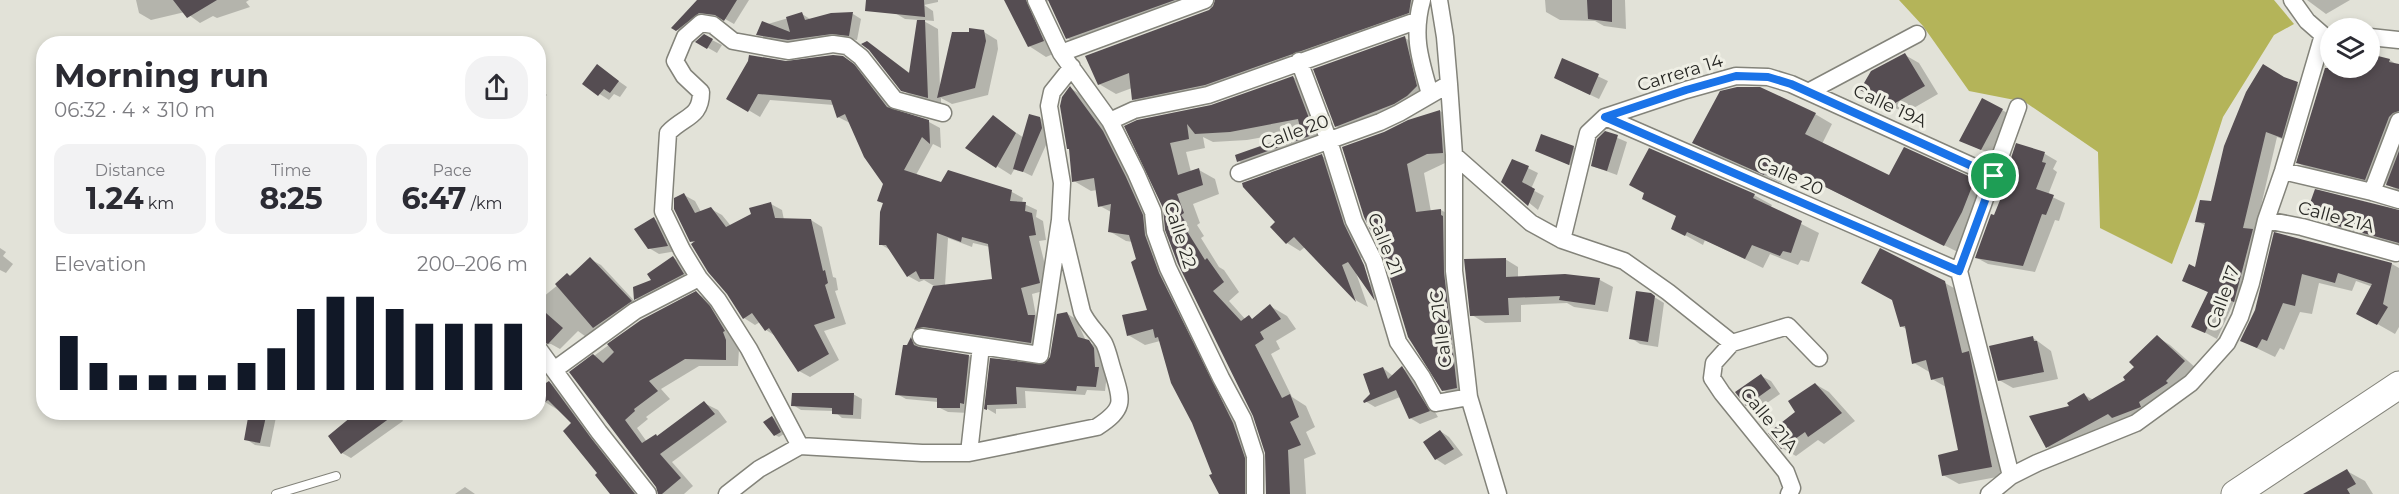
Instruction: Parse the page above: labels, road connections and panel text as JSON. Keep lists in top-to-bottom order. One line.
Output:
{"streets":{"street":["Carrera 14","Calle 19A","Calle 20","Calle 21A","Calle 22","Calle 21","Calle 17","Calle 21C"]},"crossings":[["Carrera 14","Calle 19A"],["Carrera 14","Calle 20"],["Calle 20","Calle 21"],["Calle 20","Calle 21C"],["Calle 21A","Calle 17"],["Calle 21","Calle 21C"]],"page":{"heading":["Morning run","06:32 · 4 × 310 m"],"stats":[["Distance","1.24 km"],["Time","8:25"],["Pace","6:47 /km"]],"chart":["Elevation","200–206 m"]}}
